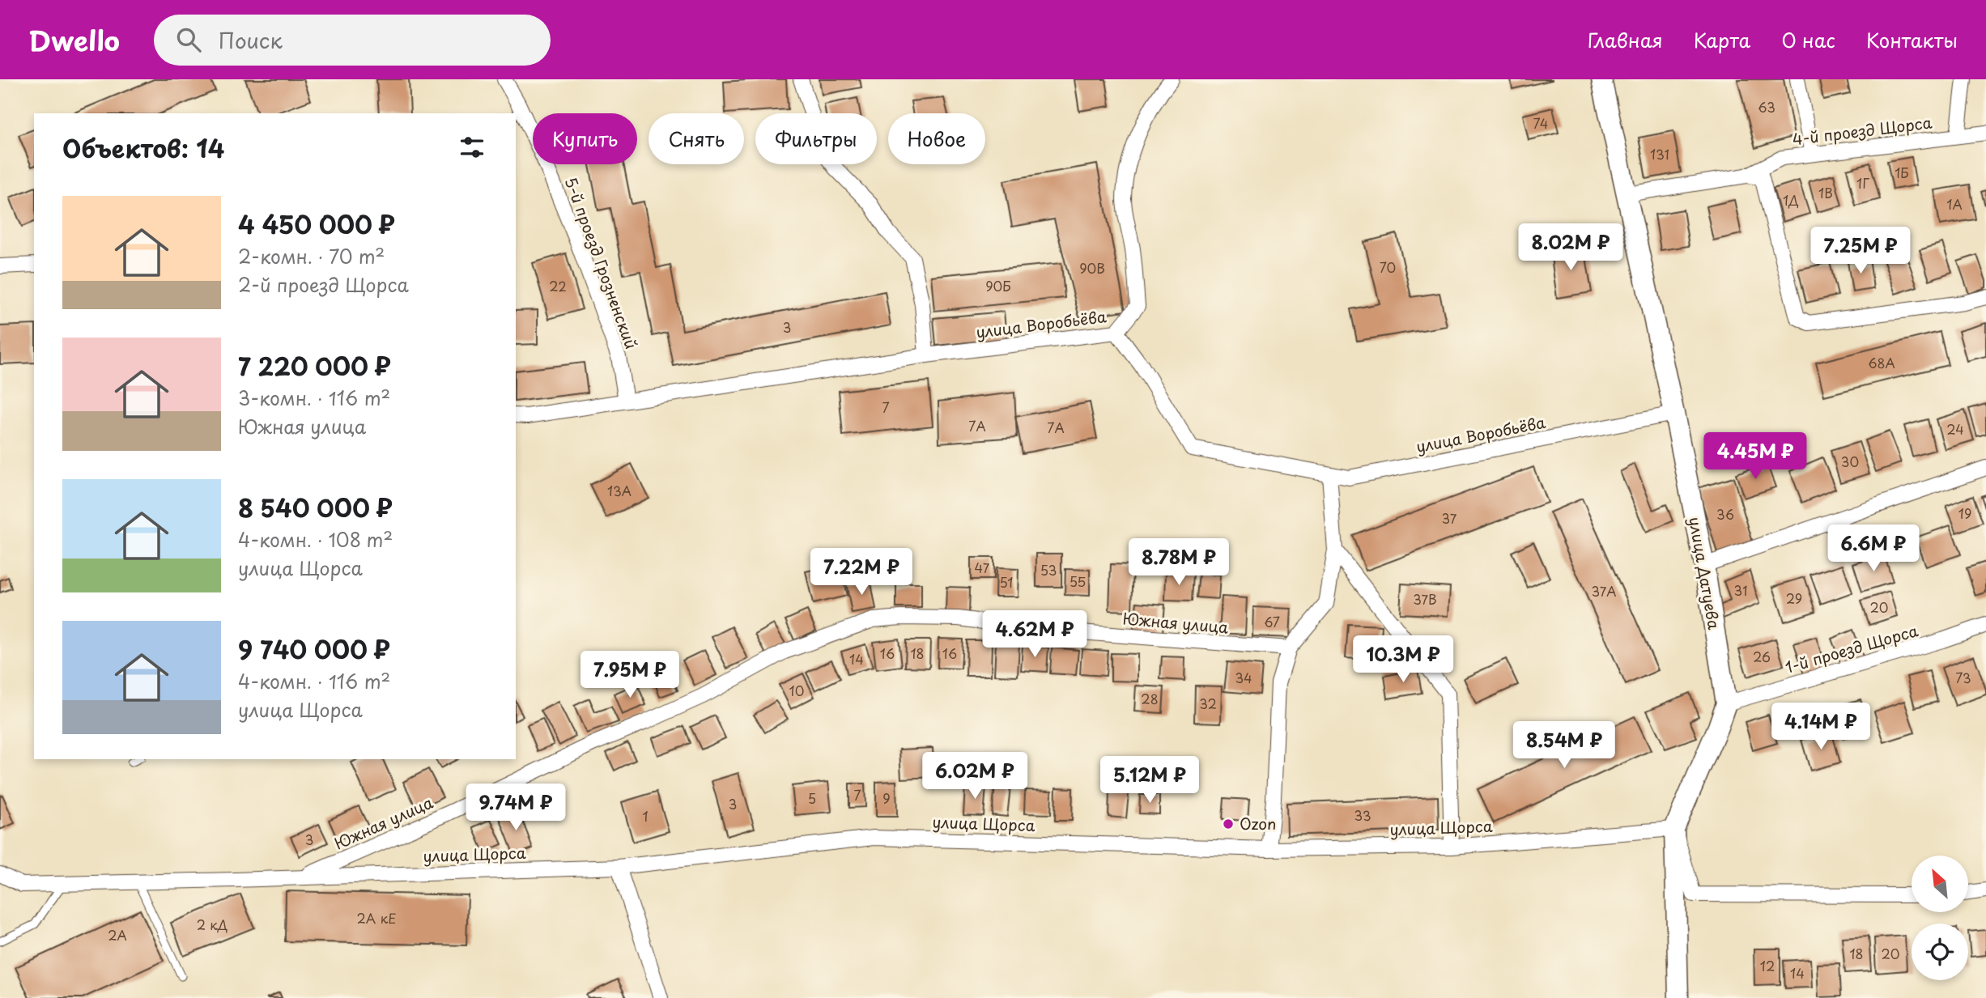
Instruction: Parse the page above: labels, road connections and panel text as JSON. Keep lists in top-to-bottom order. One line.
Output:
{"streets":{"street":["4-й проезд Щорса","5-й проезд Грозненский","улица Воробьёва","улица Датуева","Южная улица","1-й проезд Щорса","улица Щорса"]},"crossings":[["4-й проезд Щорса","улица Датуева"],["5-й проезд Грозненский","улица Воробьёва"],["улица Воробьёва","улица Датуева"],["улица Датуева","1-й проезд Щорса"],["улица Датуева","улица Щорса"],["Южная улица","улица Щорса"]],"places":["Ozon"],"house_numbers":["63","74","131","1Б","1Г","1В","1Д","1А","70","90В","22","90Б","3","68А","7","7А","7А","24","30","13А","19","36","37","47","53","55","51","31","37А","29","37В","20","67","16","18","16","26","14","34","73","10","28","32","7","5","9","3","33","1","3","2А кЕ","2 кД","2А","18","20","12","14"],"north":"top left","page":{"header":"Dwello","search":"Поиск","nav":["Главная","Карта","О нас","Контакты"],"chip":["Купить","Снять","Фильтры","Новое"],"heading":"Объектов: 14","list":[{"name":"4 450 000 ₽","note":"2-комн. · 70 m² · 2-й проезд Щорса"},{"name":"7 220 000 ₽","note":"3-комн. · 116 m² · Южная улица"},{"name":"8 540 000 ₽","note":"4-комн. · 108 m² · улица Щорса"},{"name":"9 740 000 ₽","note":"4-комн. · 116 m² · улица Щорса"}],"price":["8.02M ₽","7.25M ₽","4.45M ₽","6.6M ₽","8.78M ₽","7.22M ₽","4.62M ₽","10.3M ₽","7.95M ₽","4.14M ₽","8.54M ₽","6.02M ₽","5.12M ₽","9.74M ₽"]}}
